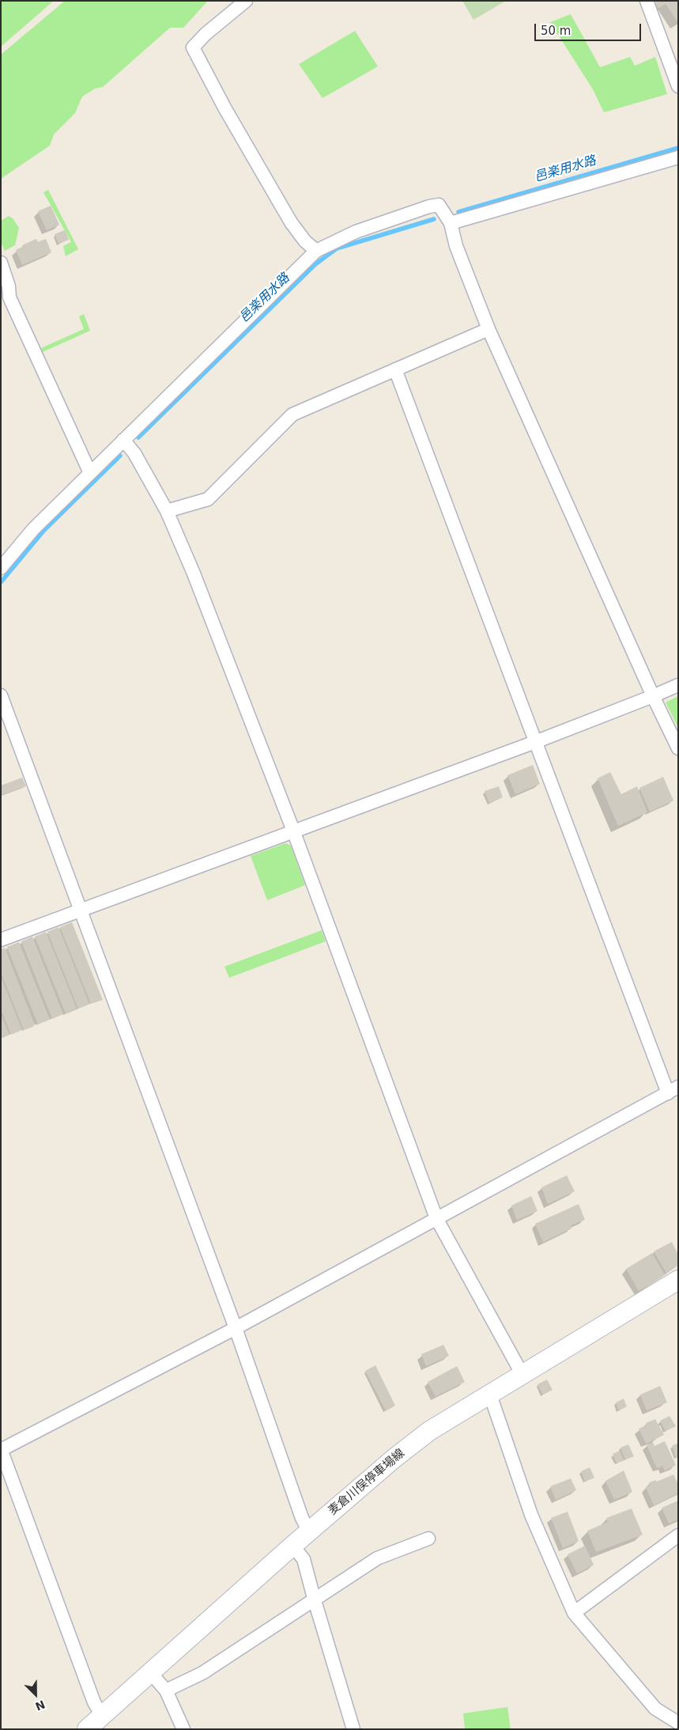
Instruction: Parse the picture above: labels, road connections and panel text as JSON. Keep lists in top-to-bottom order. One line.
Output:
{"streets":{"main road":["麦倉川俣停車場線"]},"water":["邑楽用水路"],"scale_bar":"50 m","north":"bottom right"}
